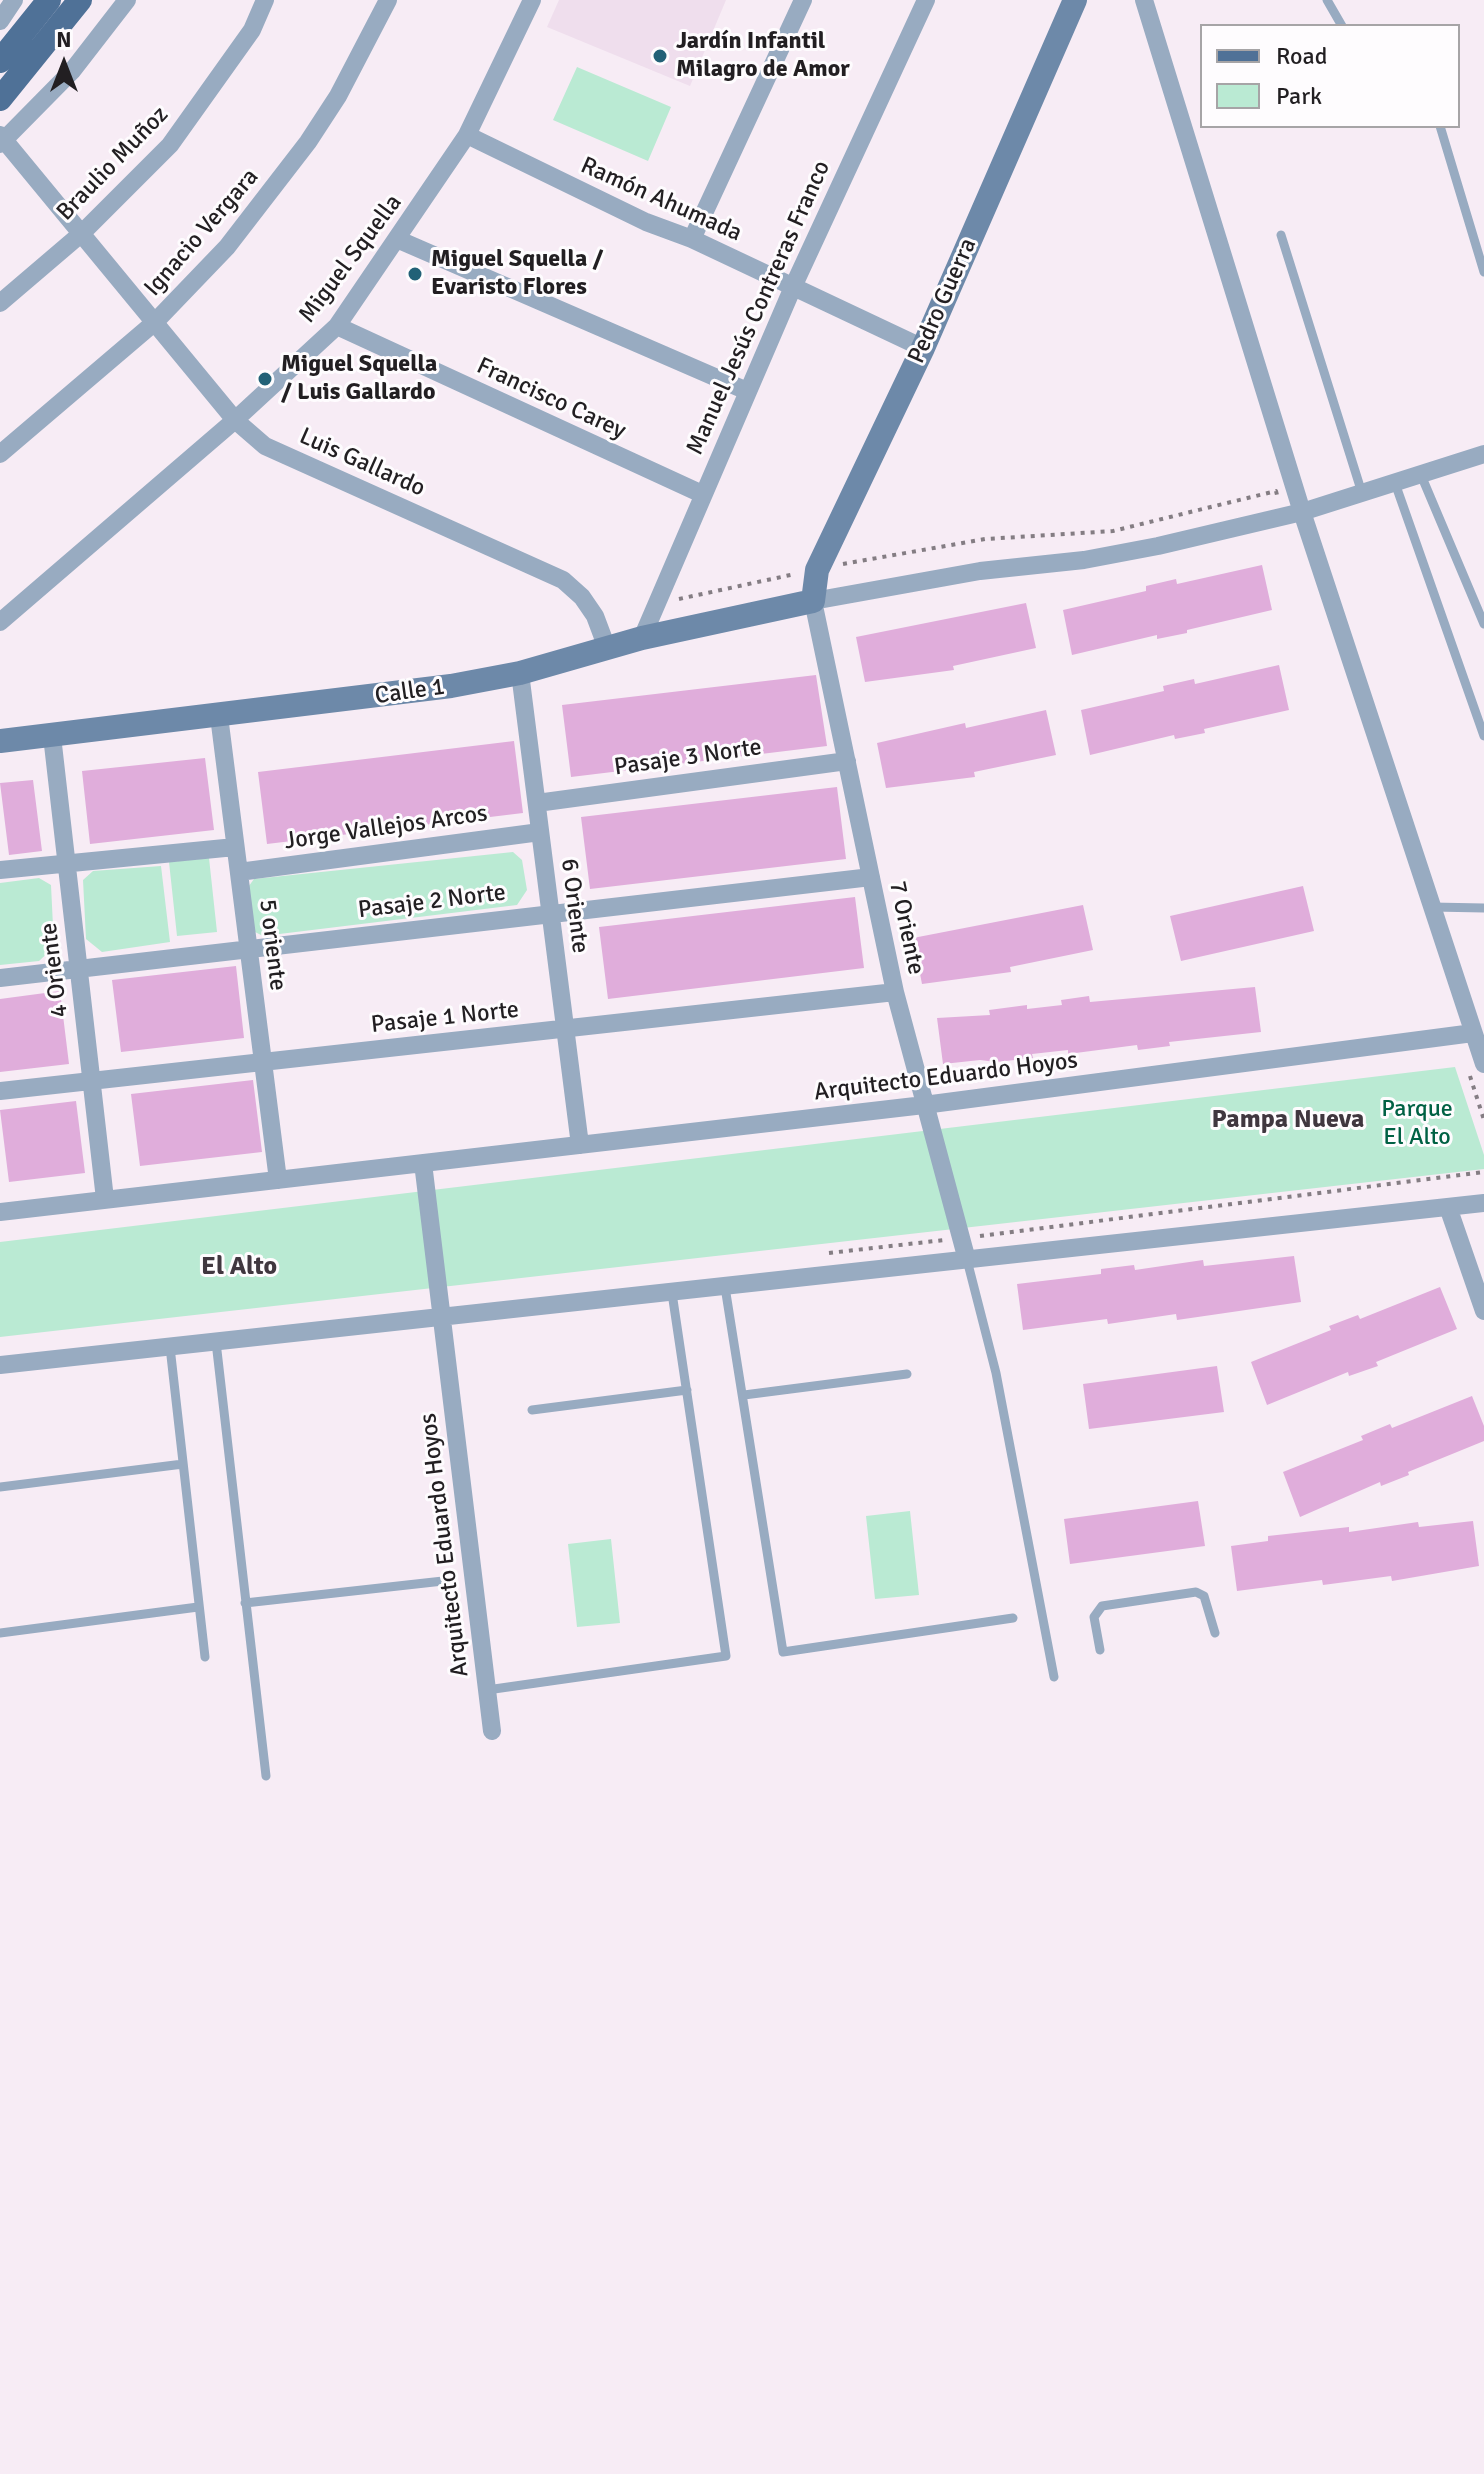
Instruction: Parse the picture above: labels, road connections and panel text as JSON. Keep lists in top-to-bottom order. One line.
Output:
{"streets":{"street":["Braulio Muñoz","Ramón Ahumada","Ignacio Vergara","Miguel Squella","Pedro Guerra","Manuel Jesús Contreras Franco","Francisco Carey","Luis Gallardo","Calle 1","Pasaje 3 Norte","Jorge Vallejos Arcos","Pasaje 2 Norte","6 Oriente","7 Oriente","5 oriente","4 Oriente","Pasaje 1 Norte","Arquitecto Eduardo Hoyos"]},"crossings":[["Braulio Muñoz","Luis Gallardo"],["Ramón Ahumada","Miguel Squella"],["Ramón Ahumada","Pedro Guerra"],["Ramón Ahumada","Manuel Jesús Contreras Franco"],["Ignacio Vergara","Luis Gallardo"],["Miguel Squella","Francisco Carey"],["Miguel Squella","Luis Gallardo"],["Pedro Guerra","Calle 1"],["Pedro Guerra","7 Oriente"],["Manuel Jesús Contreras Franco","Francisco Carey"],["Manuel Jesús Contreras Franco","Calle 1"],["Luis Gallardo","Calle 1"],["Calle 1","6 Oriente"],["Calle 1","7 Oriente"],["Calle 1","5 oriente"],["Calle 1","4 Oriente"],["Pasaje 3 Norte","6 Oriente"],["Pasaje 3 Norte","7 Oriente"],["Jorge Vallejos Arcos","6 Oriente"],["Jorge Vallejos Arcos","5 oriente"],["Pasaje 2 Norte","6 Oriente"],["Pasaje 2 Norte","7 Oriente"],["Pasaje 2 Norte","5 oriente"],["Pasaje 2 Norte","4 Oriente"],["6 Oriente","Pasaje 1 Norte"],["6 Oriente","Arquitecto Eduardo Hoyos"],["7 Oriente","Pasaje 1 Norte"],["7 Oriente","Arquitecto Eduardo Hoyos"],["5 oriente","Pasaje 1 Norte"],["5 oriente","Arquitecto Eduardo Hoyos"],["4 Oriente","Pasaje 1 Norte"],["4 Oriente","Arquitecto Eduardo Hoyos"]],"districts":["Pampa Nueva","El Alto"],"parks":["Parque El Alto"],"places":["Jardín Infantil Milagro de Amor","Miguel Squella / Evaristo Flores","Miguel Squella / Luis Gallardo"],"legend":["Road","Park"],"north":"top"}
